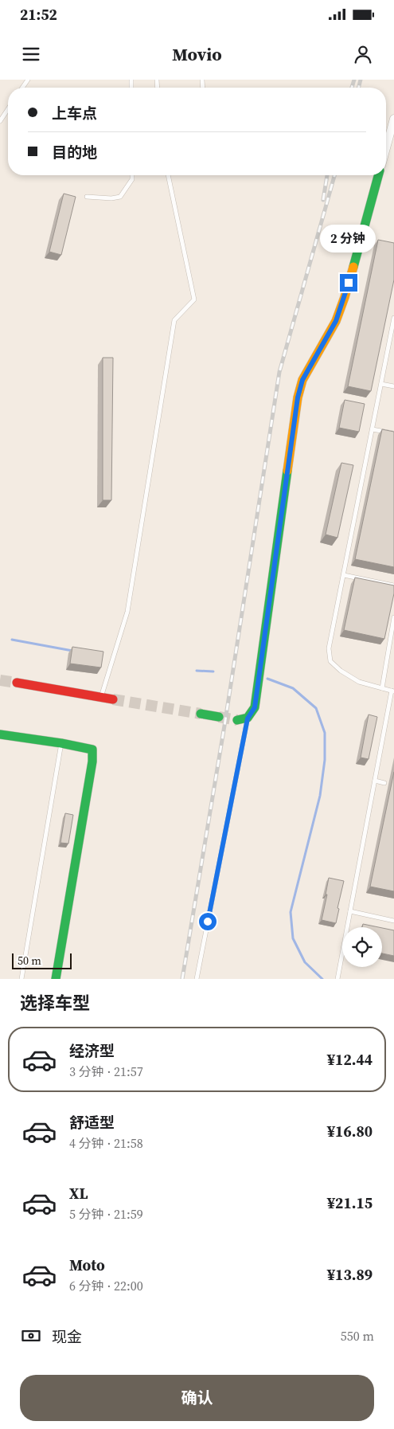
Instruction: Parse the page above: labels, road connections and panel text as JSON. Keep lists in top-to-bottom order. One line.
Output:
{"scale_bar":"50 m","page":{"status":"21:52","header":"Movio","banner":["上车点","目的地"],"bubble":"2 分钟","scale":"50 m","heading":"选择车型","list":[{"name":"经济型","note":"3 分钟 · 21:57","value":"¥12.44"},{"name":"舒适型","note":"4 分钟 · 21:58","value":"¥16.80"},{"name":"XL","note":"5 分钟 · 21:59","value":"¥21.15"},{"name":"Moto","note":"6 分钟 · 22:00","value":"¥13.89"}],"pay":["现金","550 m"],"buttons":"确认"}}
